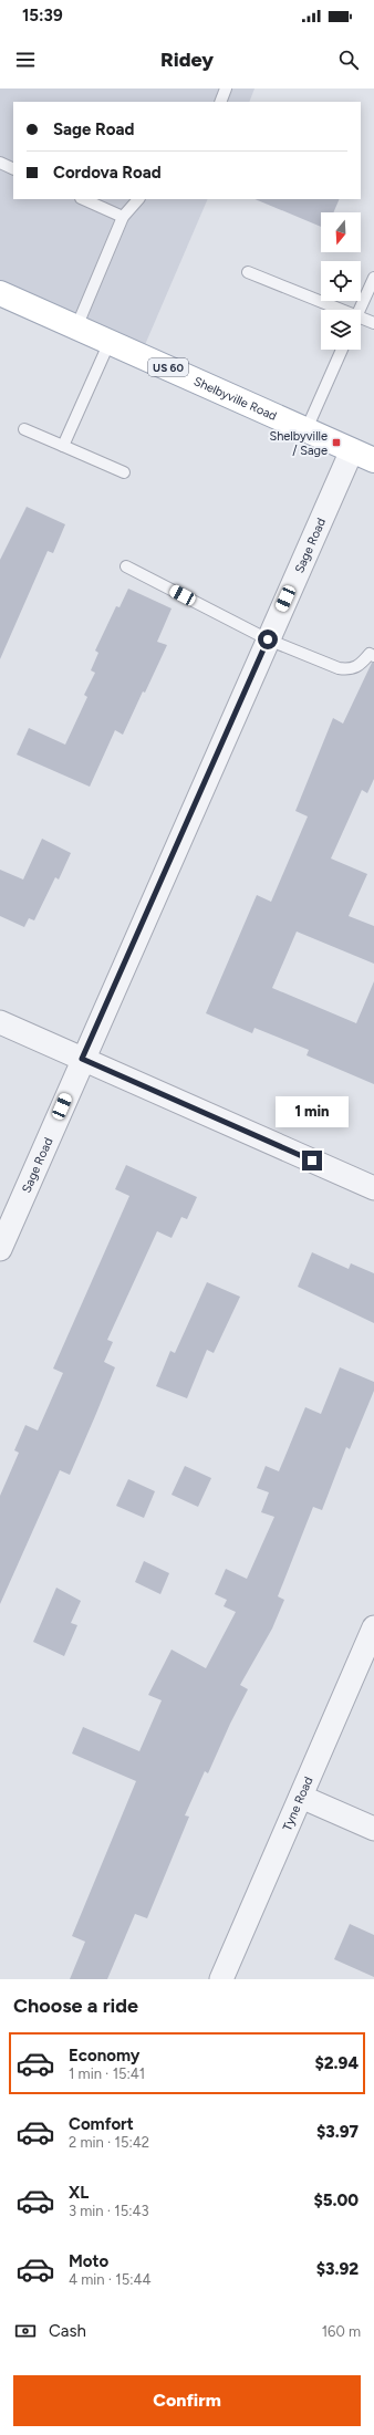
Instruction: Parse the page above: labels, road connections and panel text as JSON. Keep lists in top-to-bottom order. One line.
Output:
{"streets":{"main road":["US 60","Shelbyville Road"],"street":["Sage Road","Tyne Road"]},"crossings":[["Shelbyville Road","Sage Road"]],"places":{"transit":["Shelbyville / Sage"]},"north":"bottom","page":{"status":"15:39","header":"Ridey","banner":["Sage Road","Cordova Road"],"bubble":"1 min","heading":"Choose a ride","list":[{"name":"Economy","note":"1 min · 15:41","value":"$2.94"},{"name":"Comfort","note":"2 min · 15:42","value":"$3.97"},{"name":"XL","note":"3 min · 15:43","value":"$5.00"},{"name":"Moto","note":"4 min · 15:44","value":"$3.92"}],"pay":["Cash","160 m"],"buttons":"Confirm"}}
